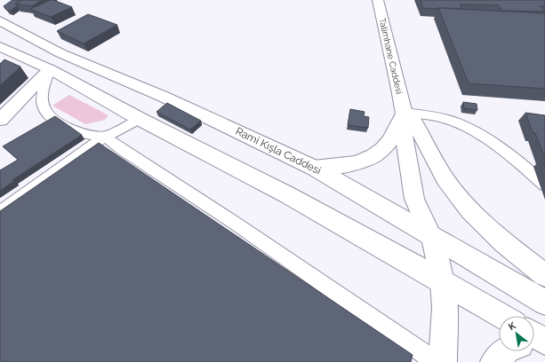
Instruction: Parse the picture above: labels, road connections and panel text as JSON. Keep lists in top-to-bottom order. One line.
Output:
{"streets":{"main road":["Talimhane Caddesi","Rami Kışla Caddesi"]},"crossings":[["Talimhane Caddesi","Rami Kışla Caddesi"]],"north":"top left"}
